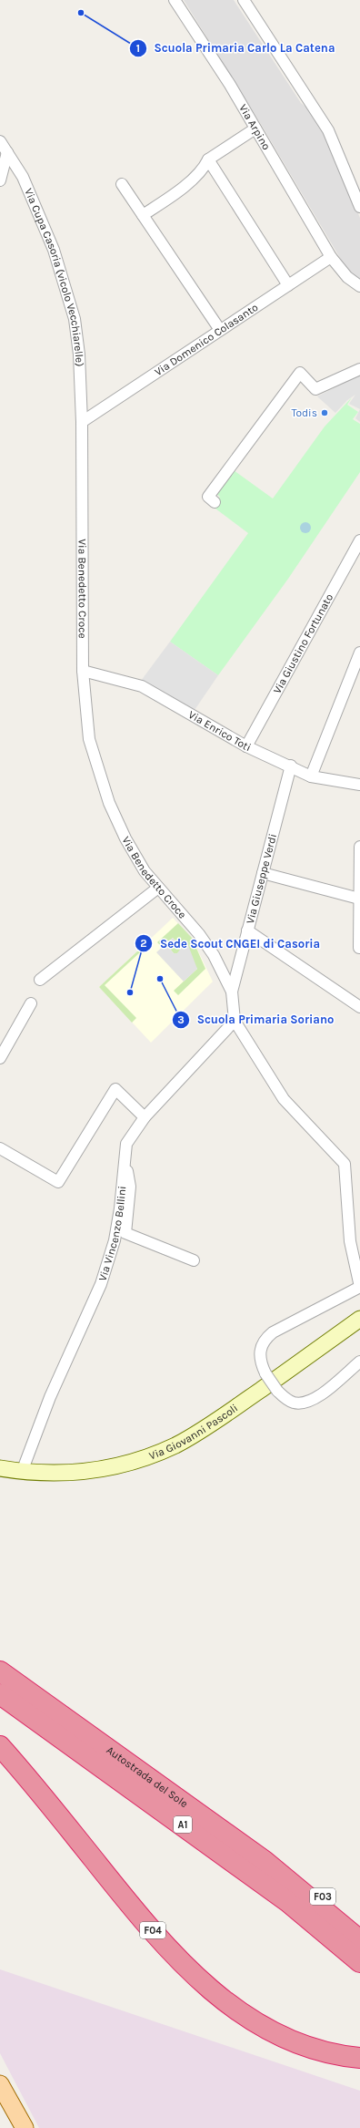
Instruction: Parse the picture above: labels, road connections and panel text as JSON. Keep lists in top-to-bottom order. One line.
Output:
{"streets":{"highway":["Autostrada del Sole","A1","F03","F04"],"street":["Via Arpino","Via Cupa Casoria (vicolo Vecchiarelle)","Via Domenico Colasanto","Via Benedetto Croce","Via Giustino Fortunato","Via Enrico Toti","Via Giuseppe Verdi","Via Vincenzo Bellini","Via Giovanni Pascoli"]},"crossings":[["Via Arpino","Via Domenico Colasanto"],["Via Cupa Casoria (vicolo Vecchiarelle)","Via Domenico Colasanto"],["Via Cupa Casoria (vicolo Vecchiarelle)","Via Benedetto Croce"],["Via Domenico Colasanto","Via Benedetto Croce"],["Via Benedetto Croce","Via Enrico Toti"],["Via Benedetto Croce","Via Giuseppe Verdi"],["Via Benedetto Croce","Via Vincenzo Bellini"],["Via Giustino Fortunato","Via Enrico Toti"],["Via Enrico Toti","Via Giuseppe Verdi"],["Via Vincenzo Bellini","Via Giovanni Pascoli"],["Autostrada del Sole","F03"]],"places":["Scuola Primaria Carlo La Catena","Todis","Scuola Primaria Soriano","Sede Scout CNGEI di Casoria"]}
